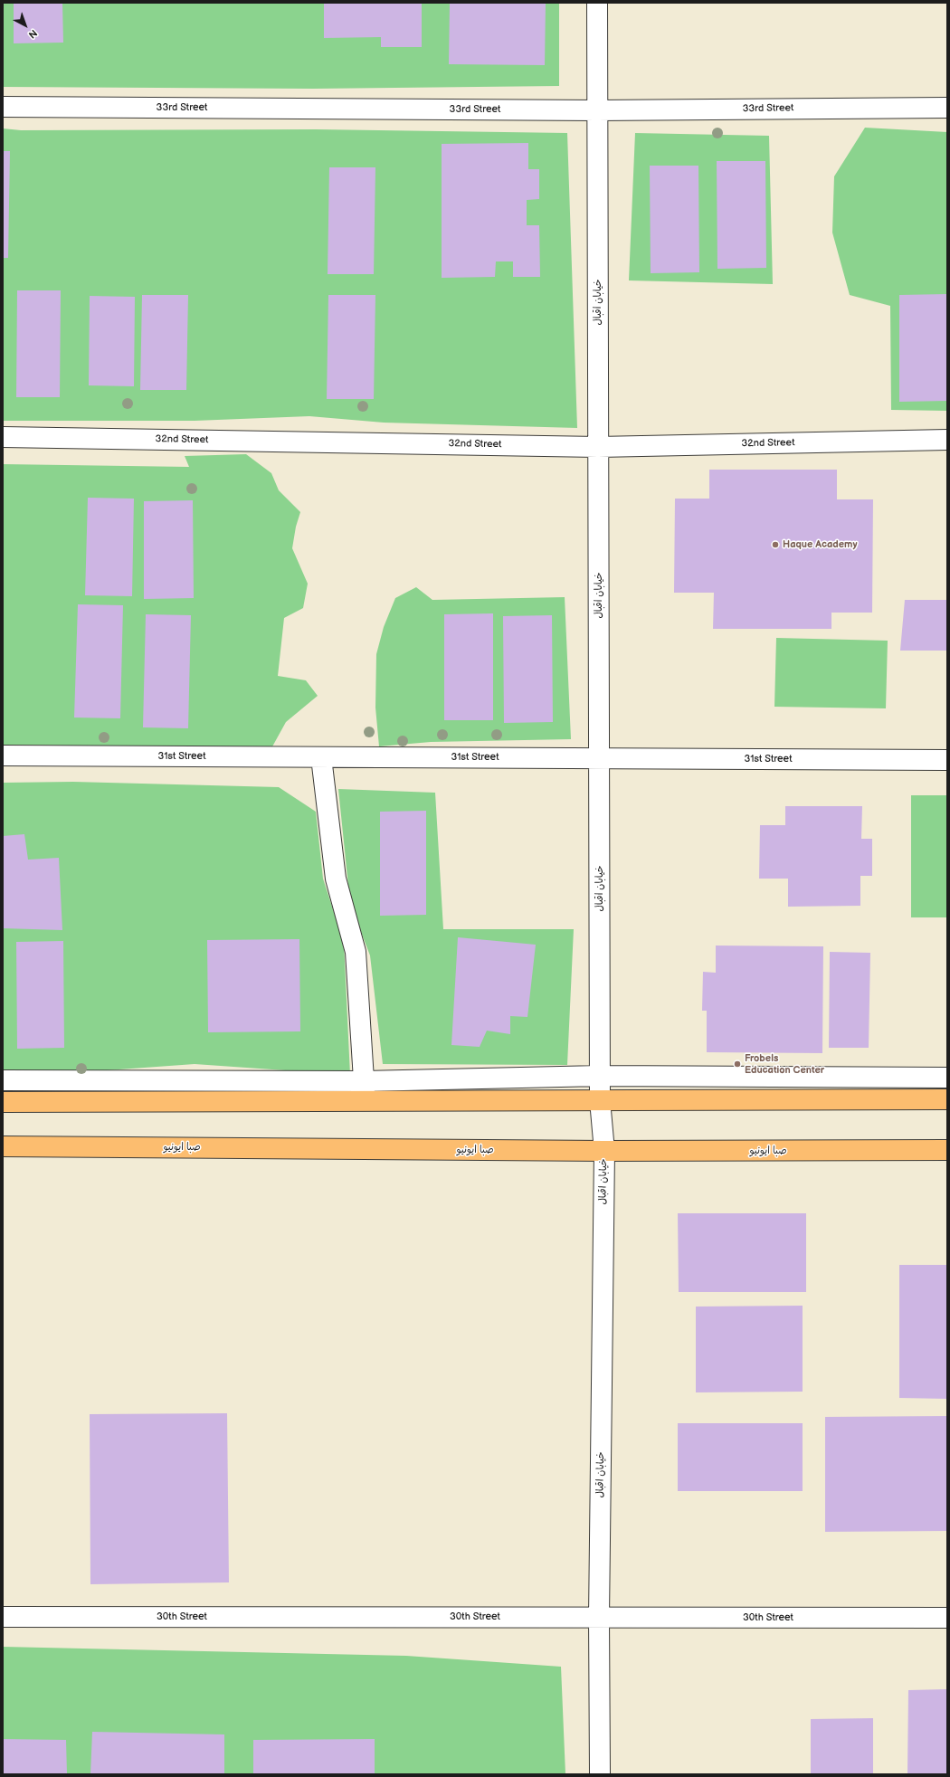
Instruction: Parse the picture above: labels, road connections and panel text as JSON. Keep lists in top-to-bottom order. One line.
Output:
{"streets":{"main road":["صبا ایونیو"],"street":["33rd Street","خیابان اقبال","32nd Street","31st Street","30th Street"]},"crossings":[["33rd Street","خیابان اقبال"],["خیابان اقبال","32nd Street"],["خیابان اقبال","31st Street"],["خیابان اقبال","صبا ایونیو"],["خیابان اقبال","30th Street"]],"places":["Haque Academy","Frobels Education Center"],"north":"bottom right"}
